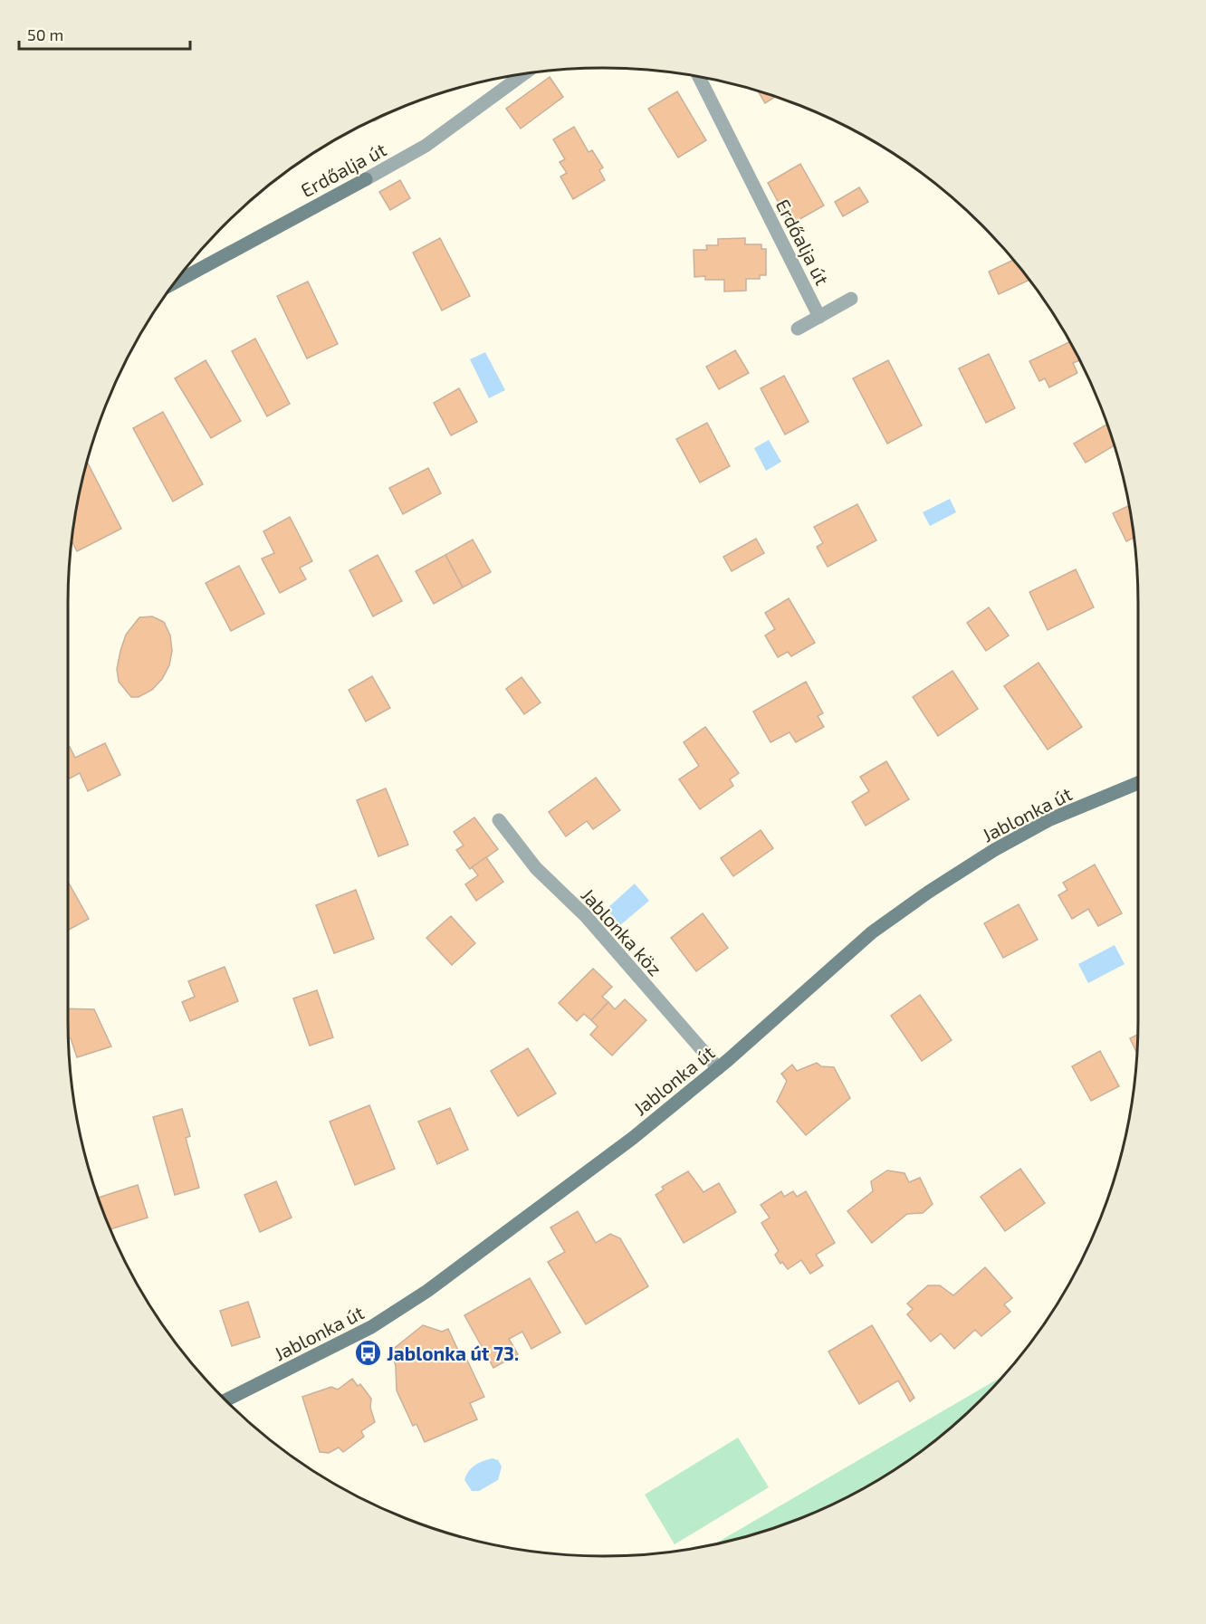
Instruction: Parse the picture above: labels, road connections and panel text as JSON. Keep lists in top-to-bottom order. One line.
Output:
{"streets":{"street":["Erdőalja út","Jablonka út","Jablonka köz"]},"crossings":[["Jablonka út","Jablonka köz"]],"places":{"bus stop":["Jablonka út 73."]},"scale_bar":"50 m"}
